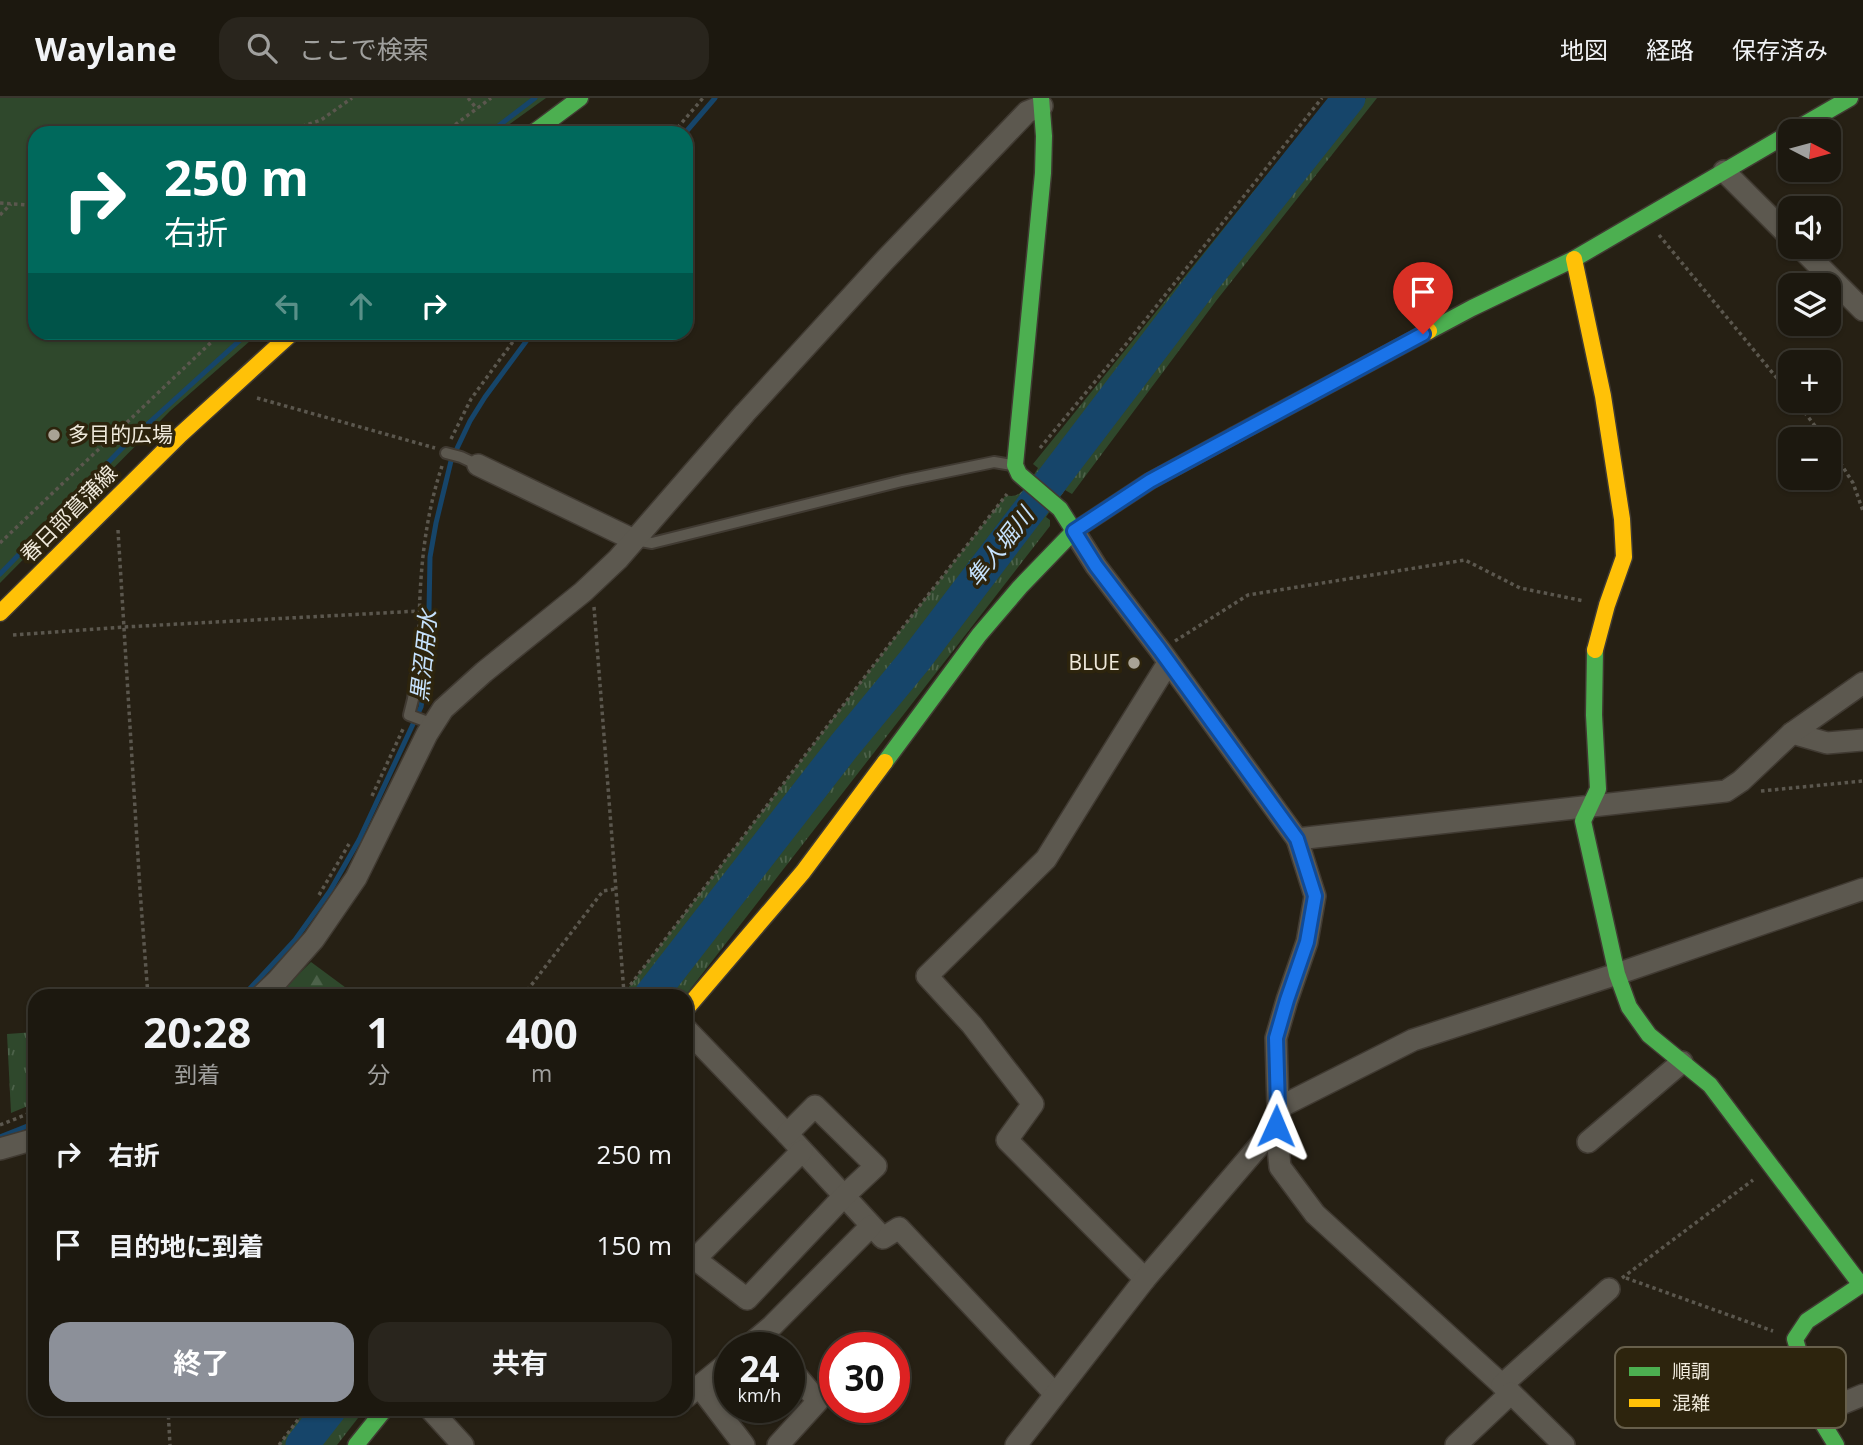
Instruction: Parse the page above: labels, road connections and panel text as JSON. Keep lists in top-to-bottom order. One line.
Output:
{"streets":{"street":["春日部菖蒲線"]},"water":["隼人堀川","黒沼用水"],"places":["多目的広場","BLUE"],"legend":["順調","混雑"],"north":"right","page":{"header":"Waylane","search":"ここで検索","nav":["地図","経路","保存済み"],"map_buttons":["+","−"],"turn":["250 m","右折"],"eta":["20:28","到着","1","分","400","m"],"list":[{"name":"右折","value":"250 m"},{"name":"目的地に到着","value":"150 m"}],"buttons":["終了","共有"],"speed":"24 km/h","limit":"30"}}
